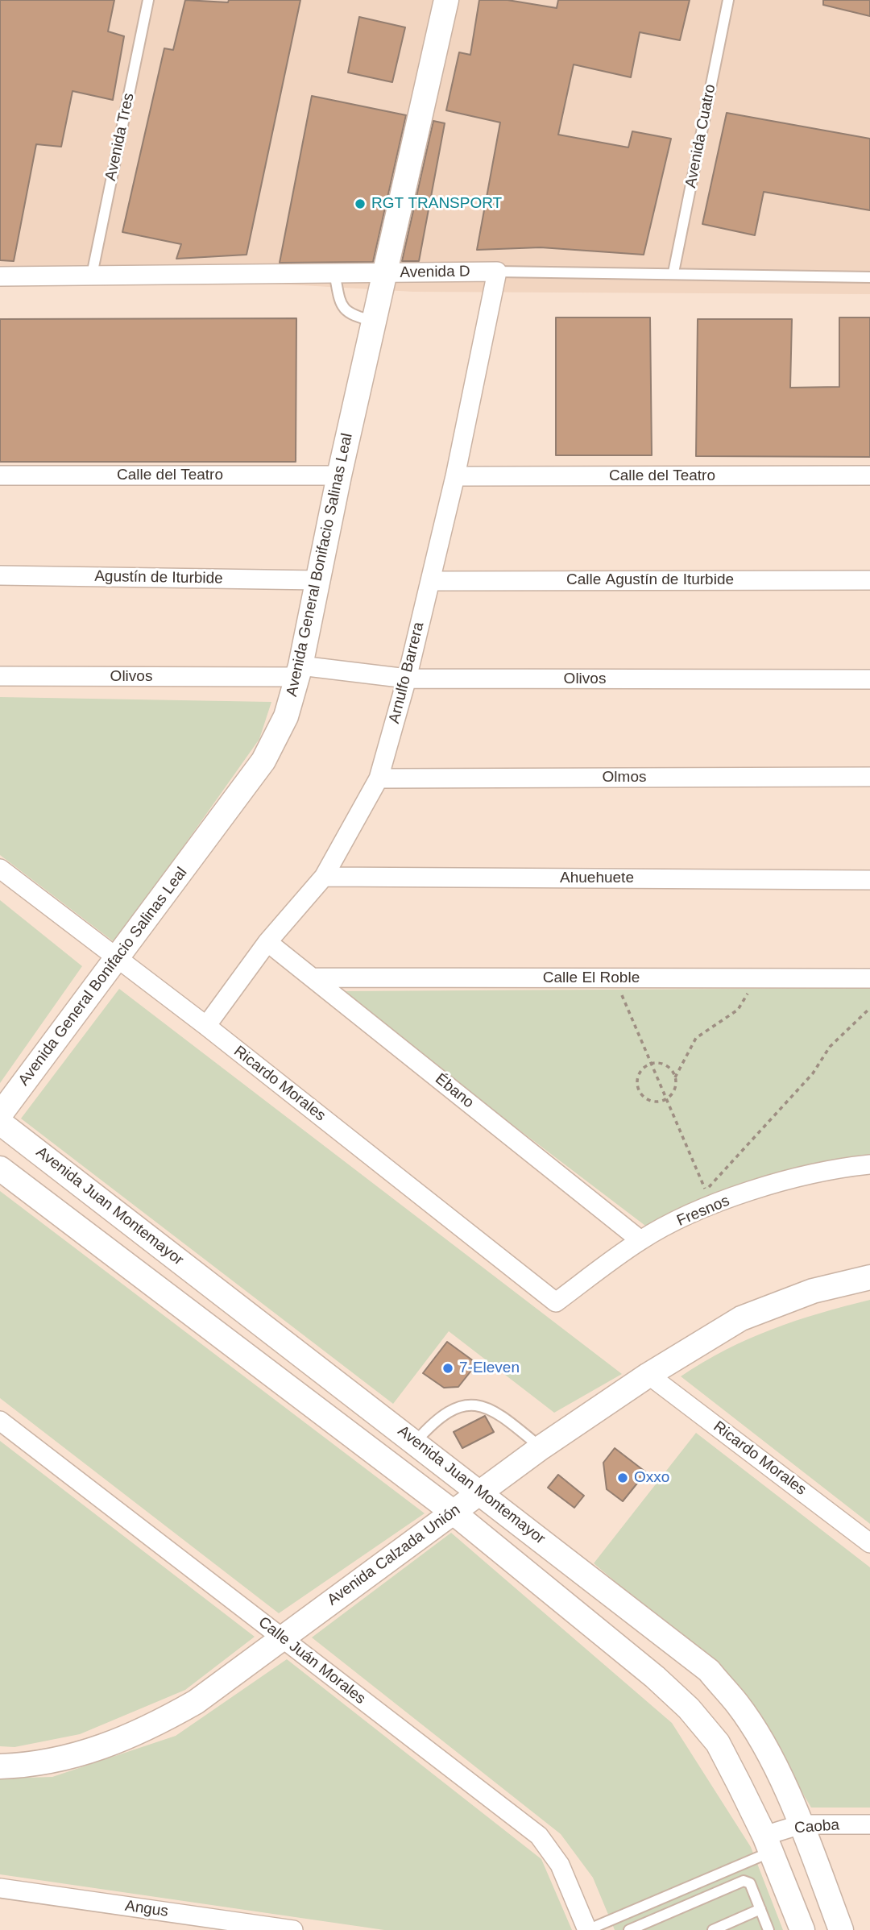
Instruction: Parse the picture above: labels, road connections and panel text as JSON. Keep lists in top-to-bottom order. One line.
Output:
{"streets":{"street":["Avenida D","Calle del Teatro","Avenida General Bonifacio Salinas Leal","Agustín de Iturbide","Calle Agustín de Iturbide","Arnulfo Barrera","Olivos","Olmos","Ahuehuete","Calle El Roble","Ricardo Morales","Ébano","Avenida Juan Montemayor","Fresnos","Avenida Calzada Unión","Calle Juán Morales","Caoba","Angus"],"lane":["Avenida Cuatro","Avenida Tres"]},"crossings":[["Avenida Cuatro","Avenida D"],["Avenida Tres","Avenida D"],["Avenida D","Avenida General Bonifacio Salinas Leal"],["Avenida D","Arnulfo Barrera"],["Calle del Teatro","Avenida General Bonifacio Salinas Leal"],["Calle del Teatro","Arnulfo Barrera"],["Avenida General Bonifacio Salinas Leal","Agustín de Iturbide"],["Avenida General Bonifacio Salinas Leal","Olivos"],["Avenida General Bonifacio Salinas Leal","Ricardo Morales"],["Calle Agustín de Iturbide","Arnulfo Barrera"],["Arnulfo Barrera","Olivos"],["Arnulfo Barrera","Olmos"],["Arnulfo Barrera","Ahuehuete"],["Arnulfo Barrera","Ricardo Morales"],["Arnulfo Barrera","Ébano"],["Calle El Roble","Ébano"],["Ricardo Morales","Fresnos"],["Ricardo Morales","Avenida Calzada Unión"],["Ébano","Fresnos"],["Avenida Juan Montemayor","Avenida Calzada Unión"],["Avenida Juan Montemayor","Caoba"],["Avenida Calzada Unión","Calle Juán Morales"]],"places":["RGT TRANSPORT","7-Eleven","Oxxo"]}
